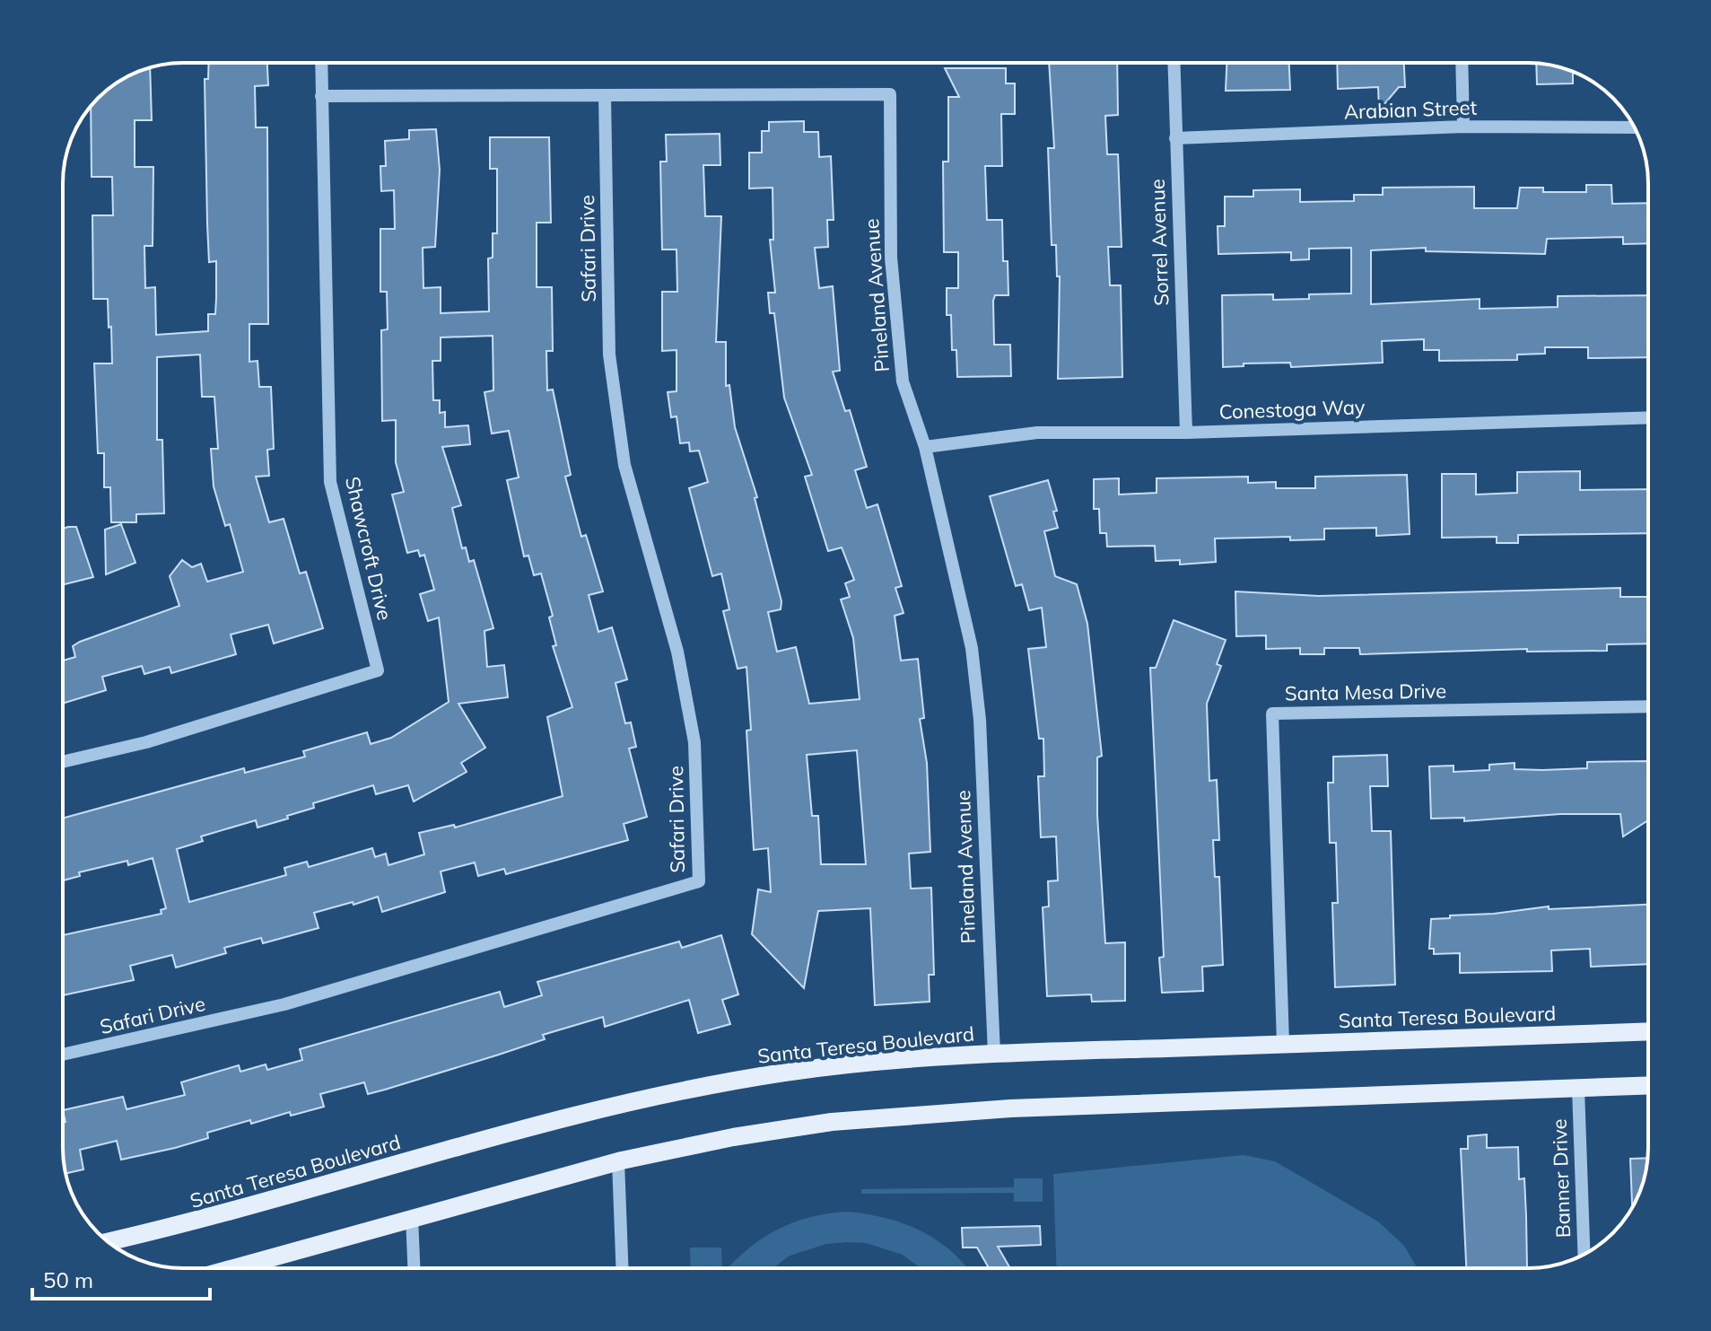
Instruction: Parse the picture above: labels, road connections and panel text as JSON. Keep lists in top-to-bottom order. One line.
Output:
{"streets":{"main road":["Santa Teresa Boulevard"],"street":["Arabian Street","Sorrel Avenue","Safari Drive","Pineland Avenue","Conestoga Way","Shawcroft Drive","Santa Mesa Drive","Banner Drive"]},"crossings":[["Arabian Street","Sorrel Avenue"],["Sorrel Avenue","Conestoga Way"],["Safari Drive","Pineland Avenue"],["Pineland Avenue","Conestoga Way"],["Pineland Avenue","Shawcroft Drive"],["Pineland Avenue","Santa Teresa Boulevard"],["Santa Mesa Drive","Santa Teresa Boulevard"]],"scale_bar":"50 m"}
